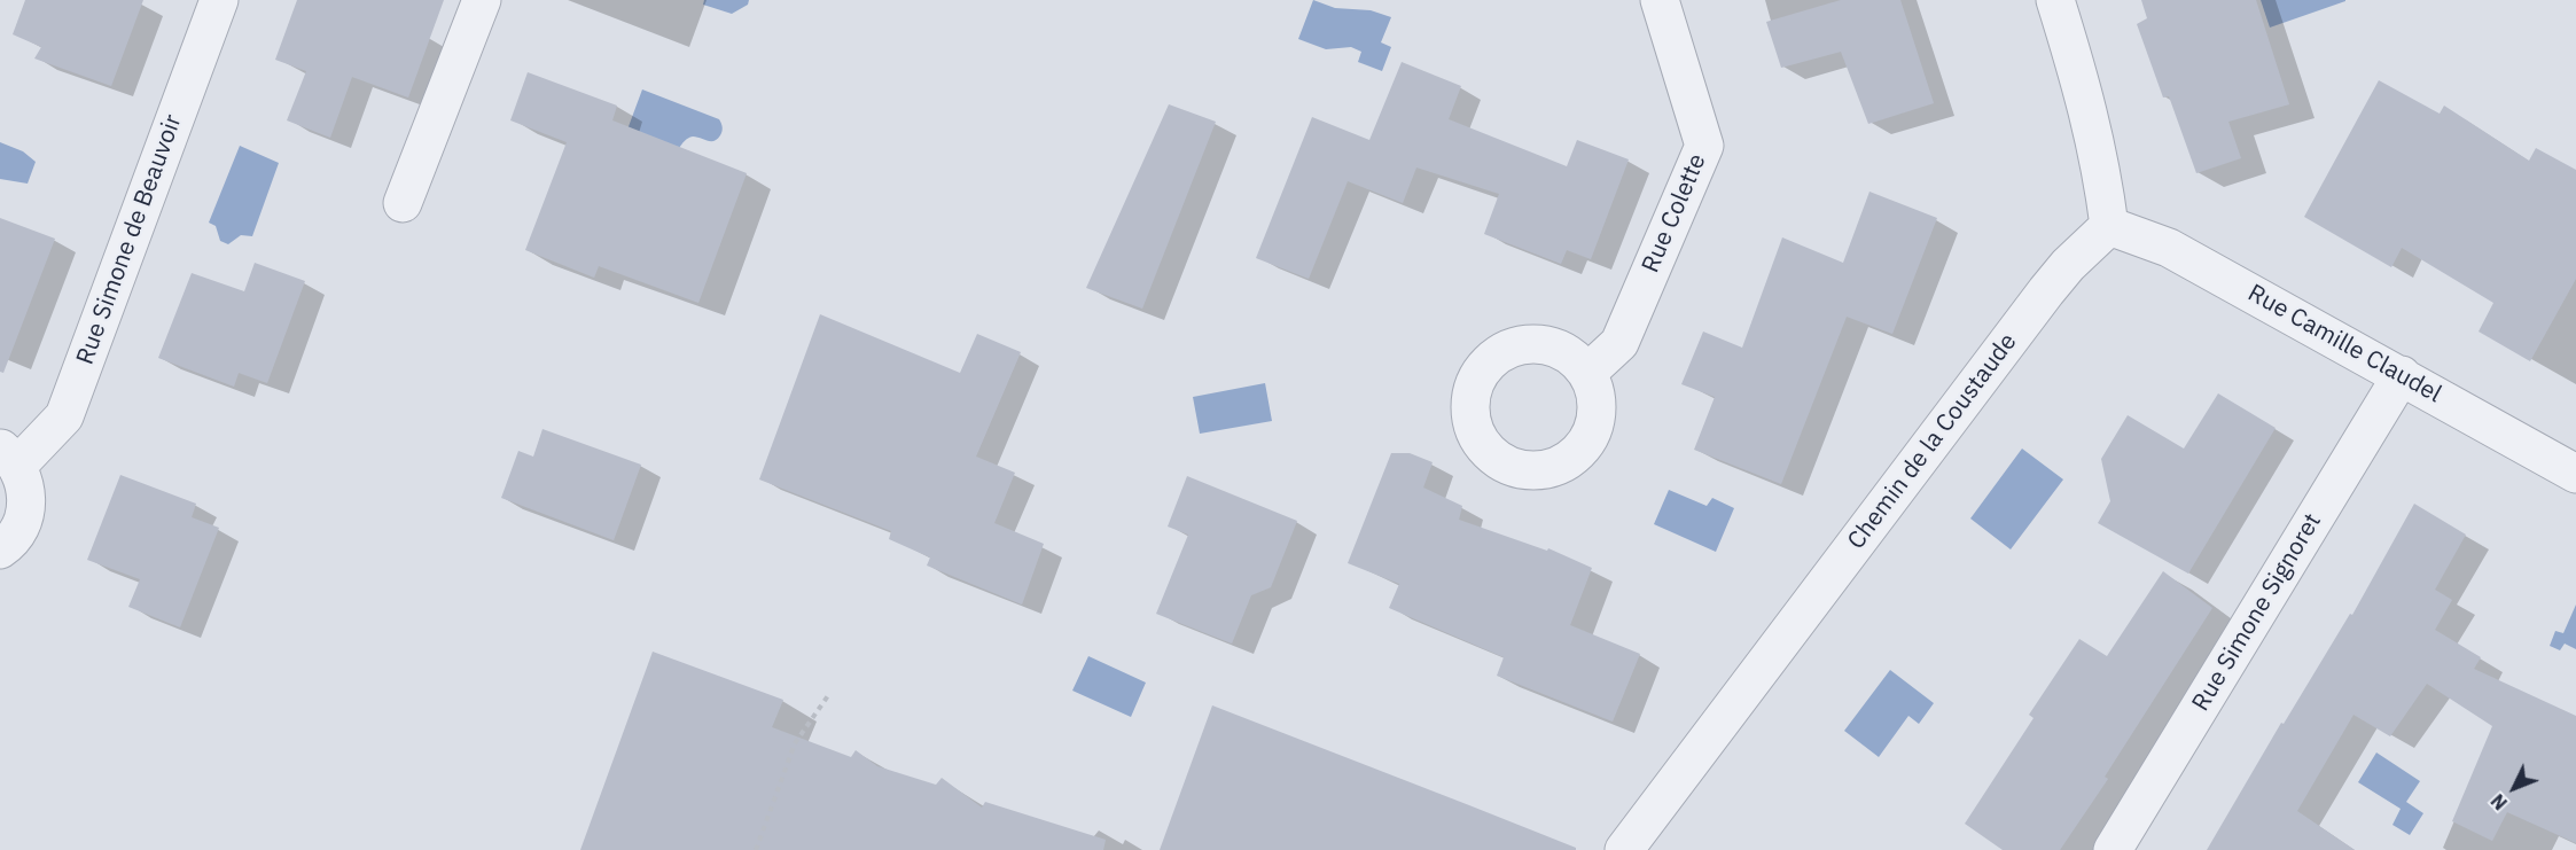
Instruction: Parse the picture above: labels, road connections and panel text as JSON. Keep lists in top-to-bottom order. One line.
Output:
{"streets":{"street":["Rue Colette","Rue Simone de Beauvoir","Rue Camille Claudel","Chemin de la Coustaude","Rue Simone Signoret"]},"crossings":[["Rue Camille Claudel","Chemin de la Coustaude"],["Rue Camille Claudel","Rue Simone Signoret"]],"north":"bottom left"}
